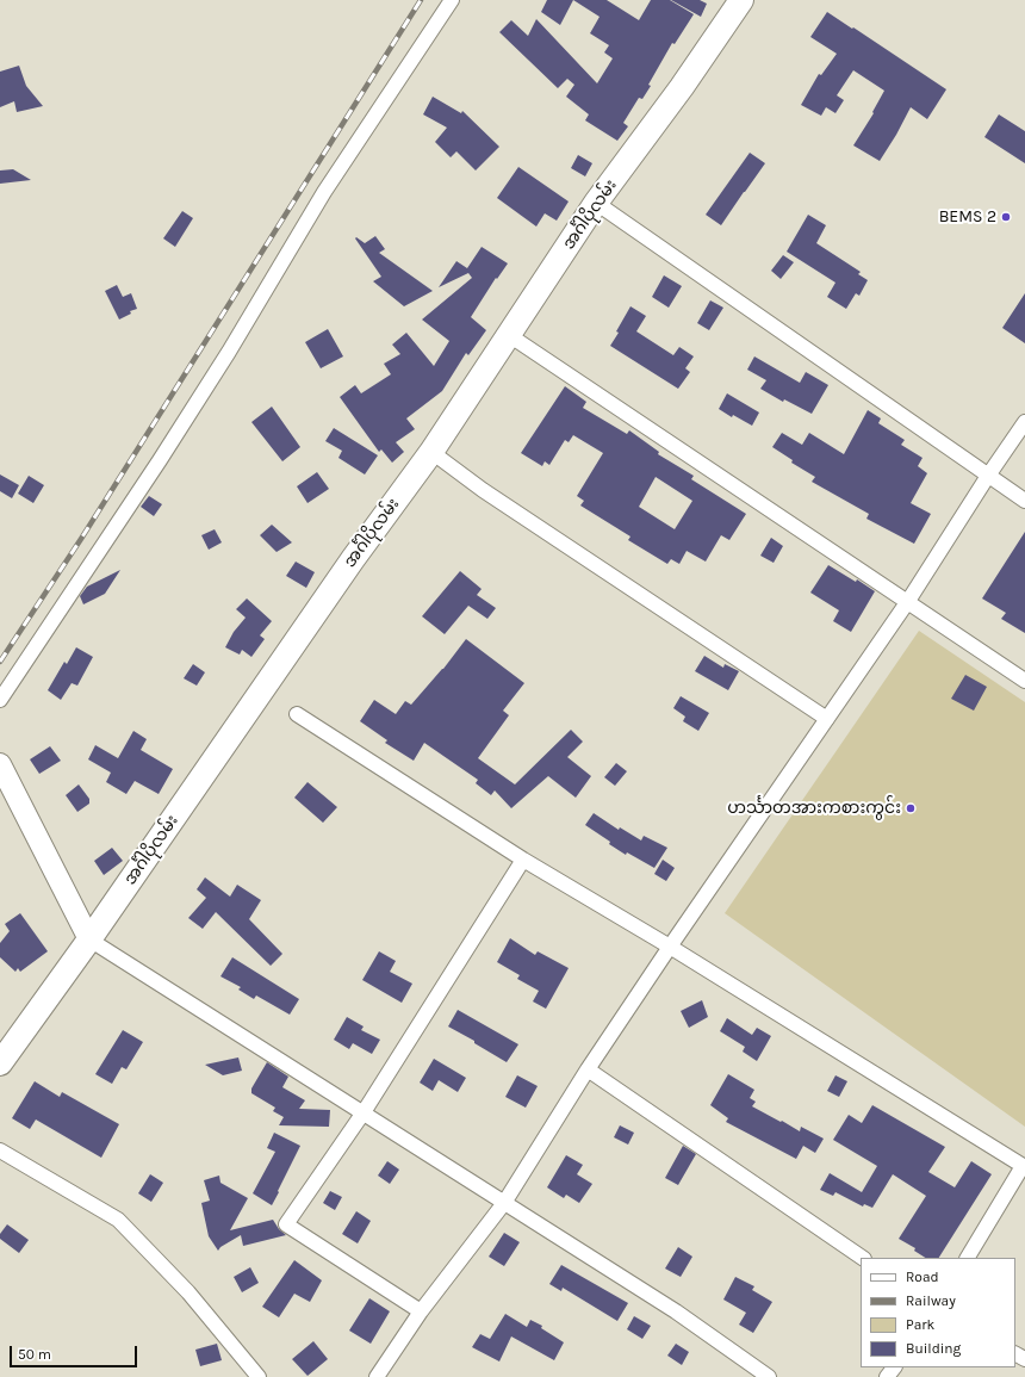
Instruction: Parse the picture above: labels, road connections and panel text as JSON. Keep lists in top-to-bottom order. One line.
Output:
{"streets":{"main road":["အင်္ဂါပိုလမ်း"]},"places":["BEMS 2","ဟင်္သာတအားကစားကွင်း"],"legend":["Road","Railway","Park","Building"],"scale_bar":"50 m"}
